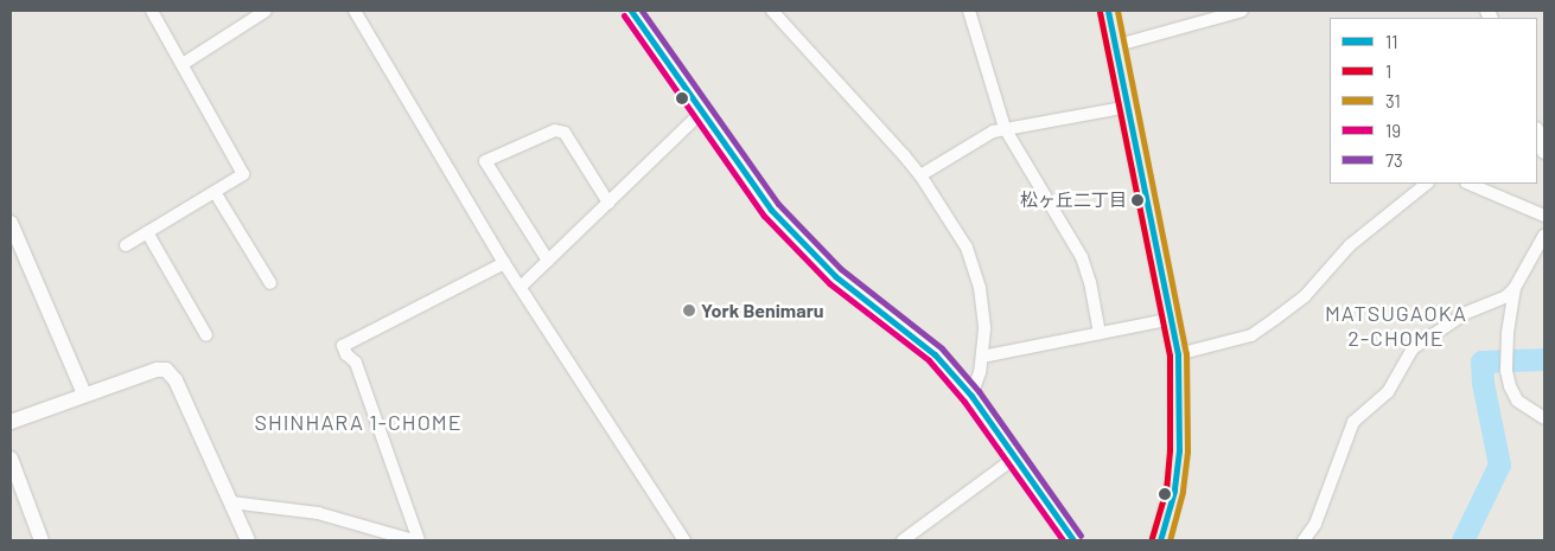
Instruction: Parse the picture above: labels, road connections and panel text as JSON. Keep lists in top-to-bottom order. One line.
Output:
{"districts":["MATSUGAOKA 2-CHOME","SHINHARA 1-CHOME"],"places":["松ヶ丘二丁目","York Benimaru"],"lines":["transit line 11","transit line 31","transit line 73","transit line 1","transit line 19"],"legend":["11","1","31","19","73"]}
